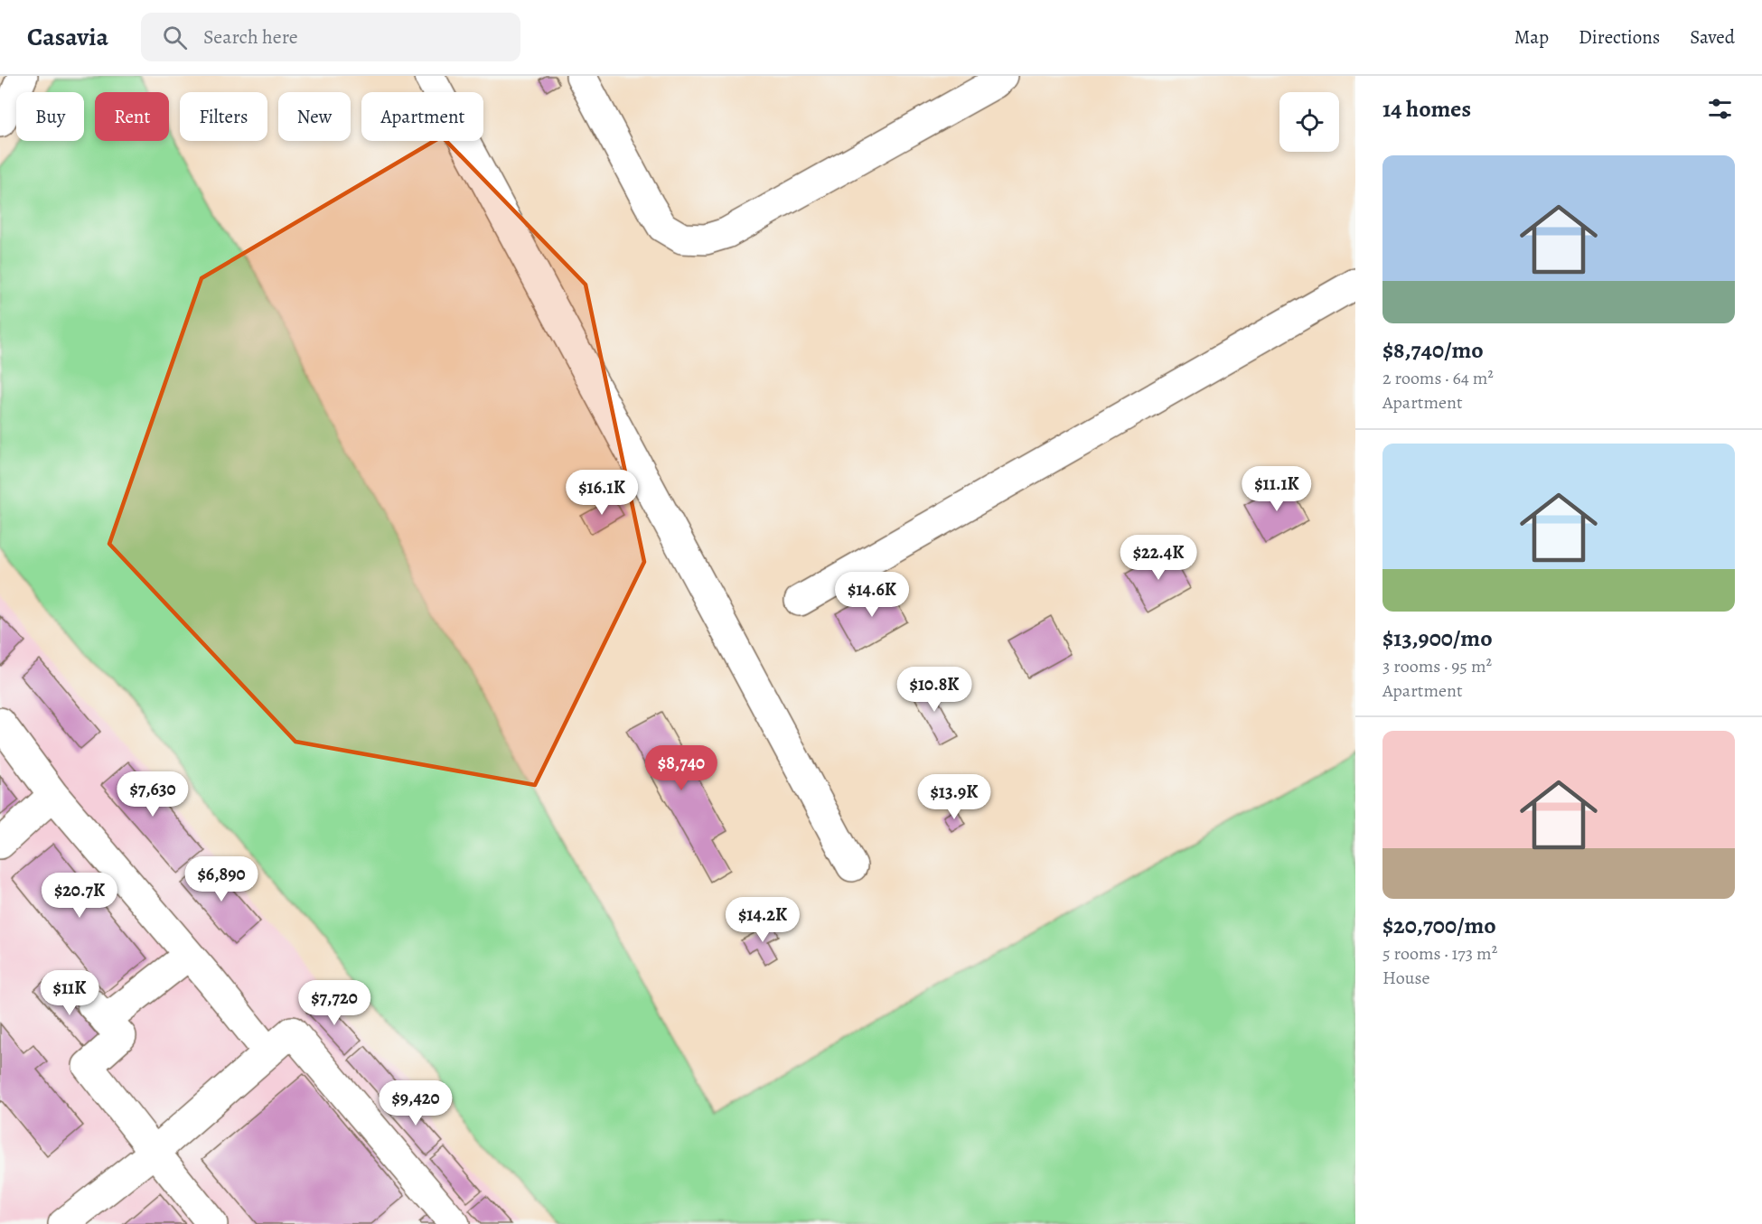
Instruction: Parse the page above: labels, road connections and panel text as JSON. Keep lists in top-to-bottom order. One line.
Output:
{"page":{"header":"Casavia","search":"Search here","nav":["Map","Directions","Saved"],"heading":"14 homes","chip":["Buy","Rent","Filters","New","Apartment"],"list":[{"name":"$8,740/mo","note":"2 rooms · 64 m² · Apartment"},{"name":"$13,900/mo","note":"3 rooms · 95 m² · Apartment"},{"name":"$20,700/mo","note":"5 rooms · 173 m² · House"}],"price":["$11.1K","$16.1K","$22.4K","$14.6K","$10.8K","$8,740","$7,630","$13.9K","$6,890","$20.7K","$14.2K","$11K","$7,720","$9,420"]}}
